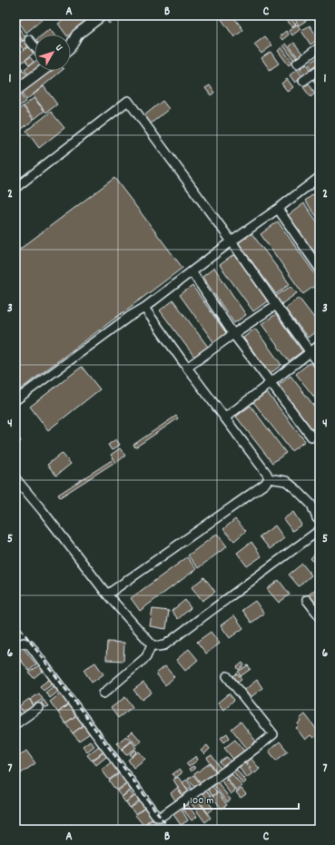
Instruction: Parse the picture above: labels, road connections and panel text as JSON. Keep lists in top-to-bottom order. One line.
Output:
{"scale_bar":"100 m","north":"top right","grid":{"columns":["A","B","C"],"rows":["1","2","3","4","5","6","7"]}}
